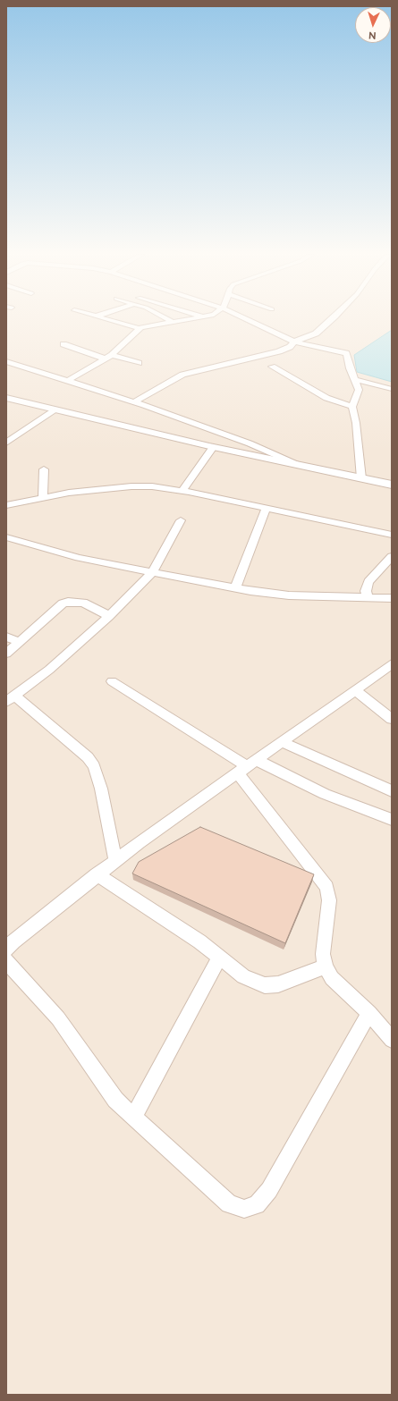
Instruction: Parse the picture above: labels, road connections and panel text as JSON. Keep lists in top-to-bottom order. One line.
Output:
{"north":"bottom"}
